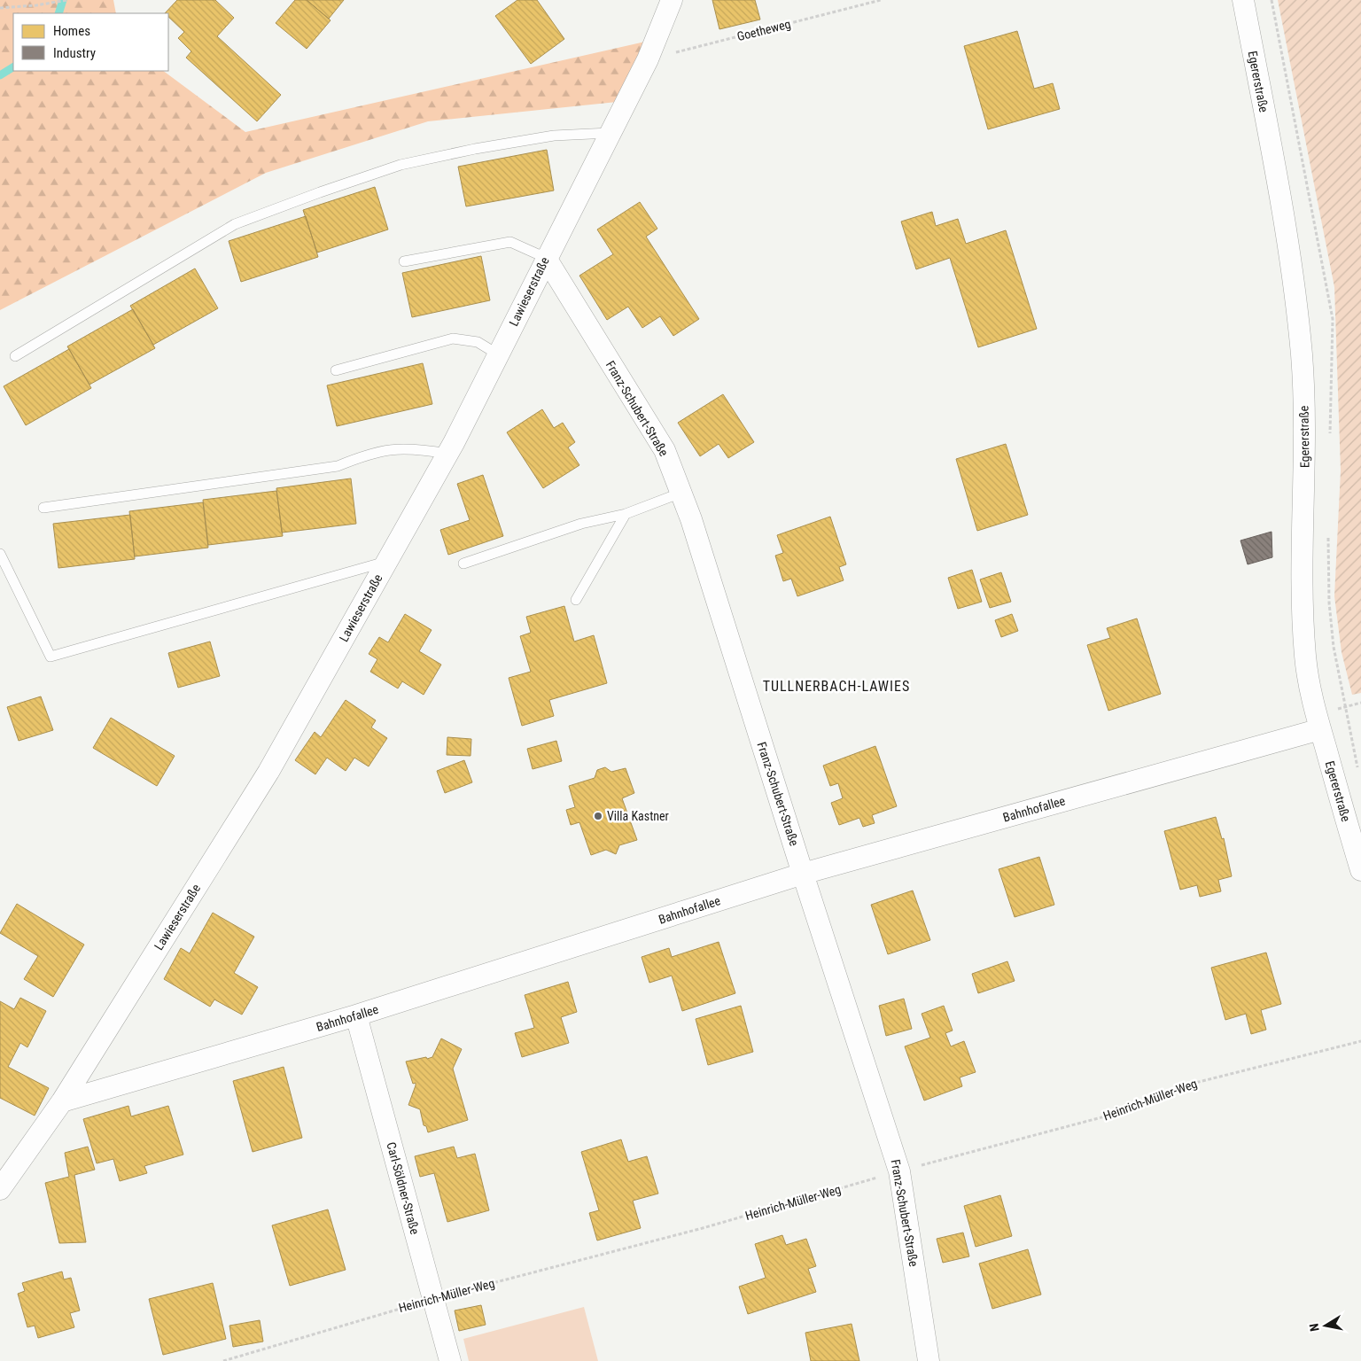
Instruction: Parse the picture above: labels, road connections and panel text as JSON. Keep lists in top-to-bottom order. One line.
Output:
{"streets":{"street":["Egererstraße","Lawieserstraße","Franz-Schubert-Straße","Bahnhofallee","Carl-Söldner-Straße"],"path":["Goetheweg","Heinrich-Müller-Weg"]},"crossings":[["Goetheweg","Lawieserstraße"],["Egererstraße","Bahnhofallee"],["Lawieserstraße","Franz-Schubert-Straße"],["Lawieserstraße","Bahnhofallee"],["Franz-Schubert-Straße","Bahnhofallee"],["Franz-Schubert-Straße","Heinrich-Müller-Weg"],["Bahnhofallee","Carl-Söldner-Straße"],["Heinrich-Müller-Weg","Carl-Söldner-Straße"]],"districts":["TULLNERBACH-LAWIES"],"places":["Villa Kastner"],"legend":["Homes","Industry"],"north":"left"}
